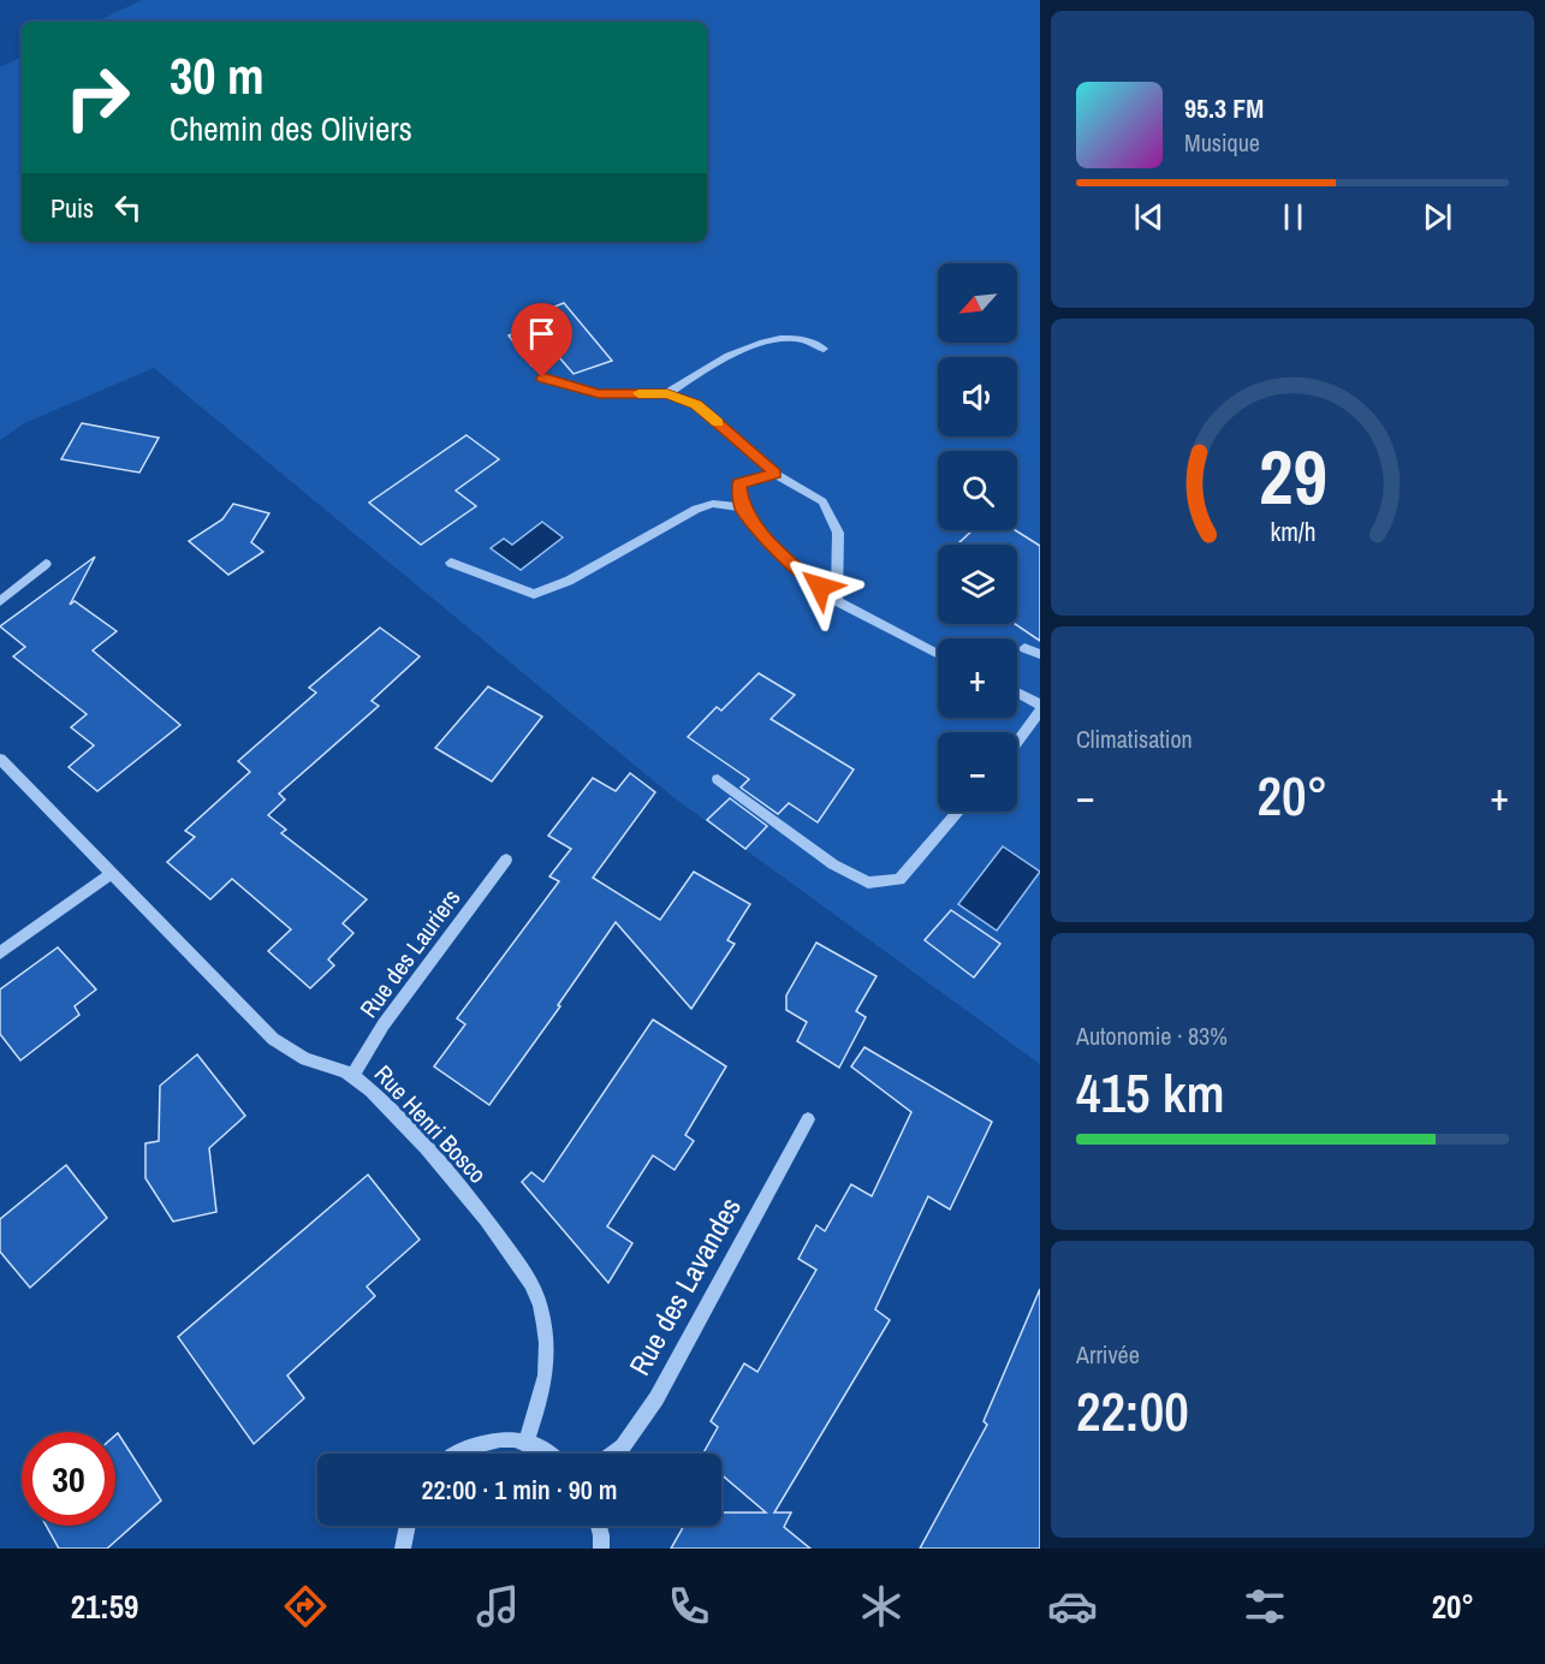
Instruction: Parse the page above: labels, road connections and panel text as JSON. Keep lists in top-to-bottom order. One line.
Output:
{"streets":{"street":["Rue des Lauriers","Rue Henri Bosco","Rue des Lavandes"]},"crossings":[["Rue des Lauriers","Rue Henri Bosco"]],"north":"bottom left","page":{"turn":["30 m","Chemin des Oliviers"],"song":["95.3 FM","Musique"],"then":"Puis","map_buttons":["+","−"],"tile":["Climatisation",["Autonomie · 83%","415 km"],["Arrivée","22:00"]],"heat":["−","20°","+"],"limit":"30","trip":"22:00 · 1 min · 90 m","tabs":["21:59","20°"],"gauge":["29","km/h"]}}
